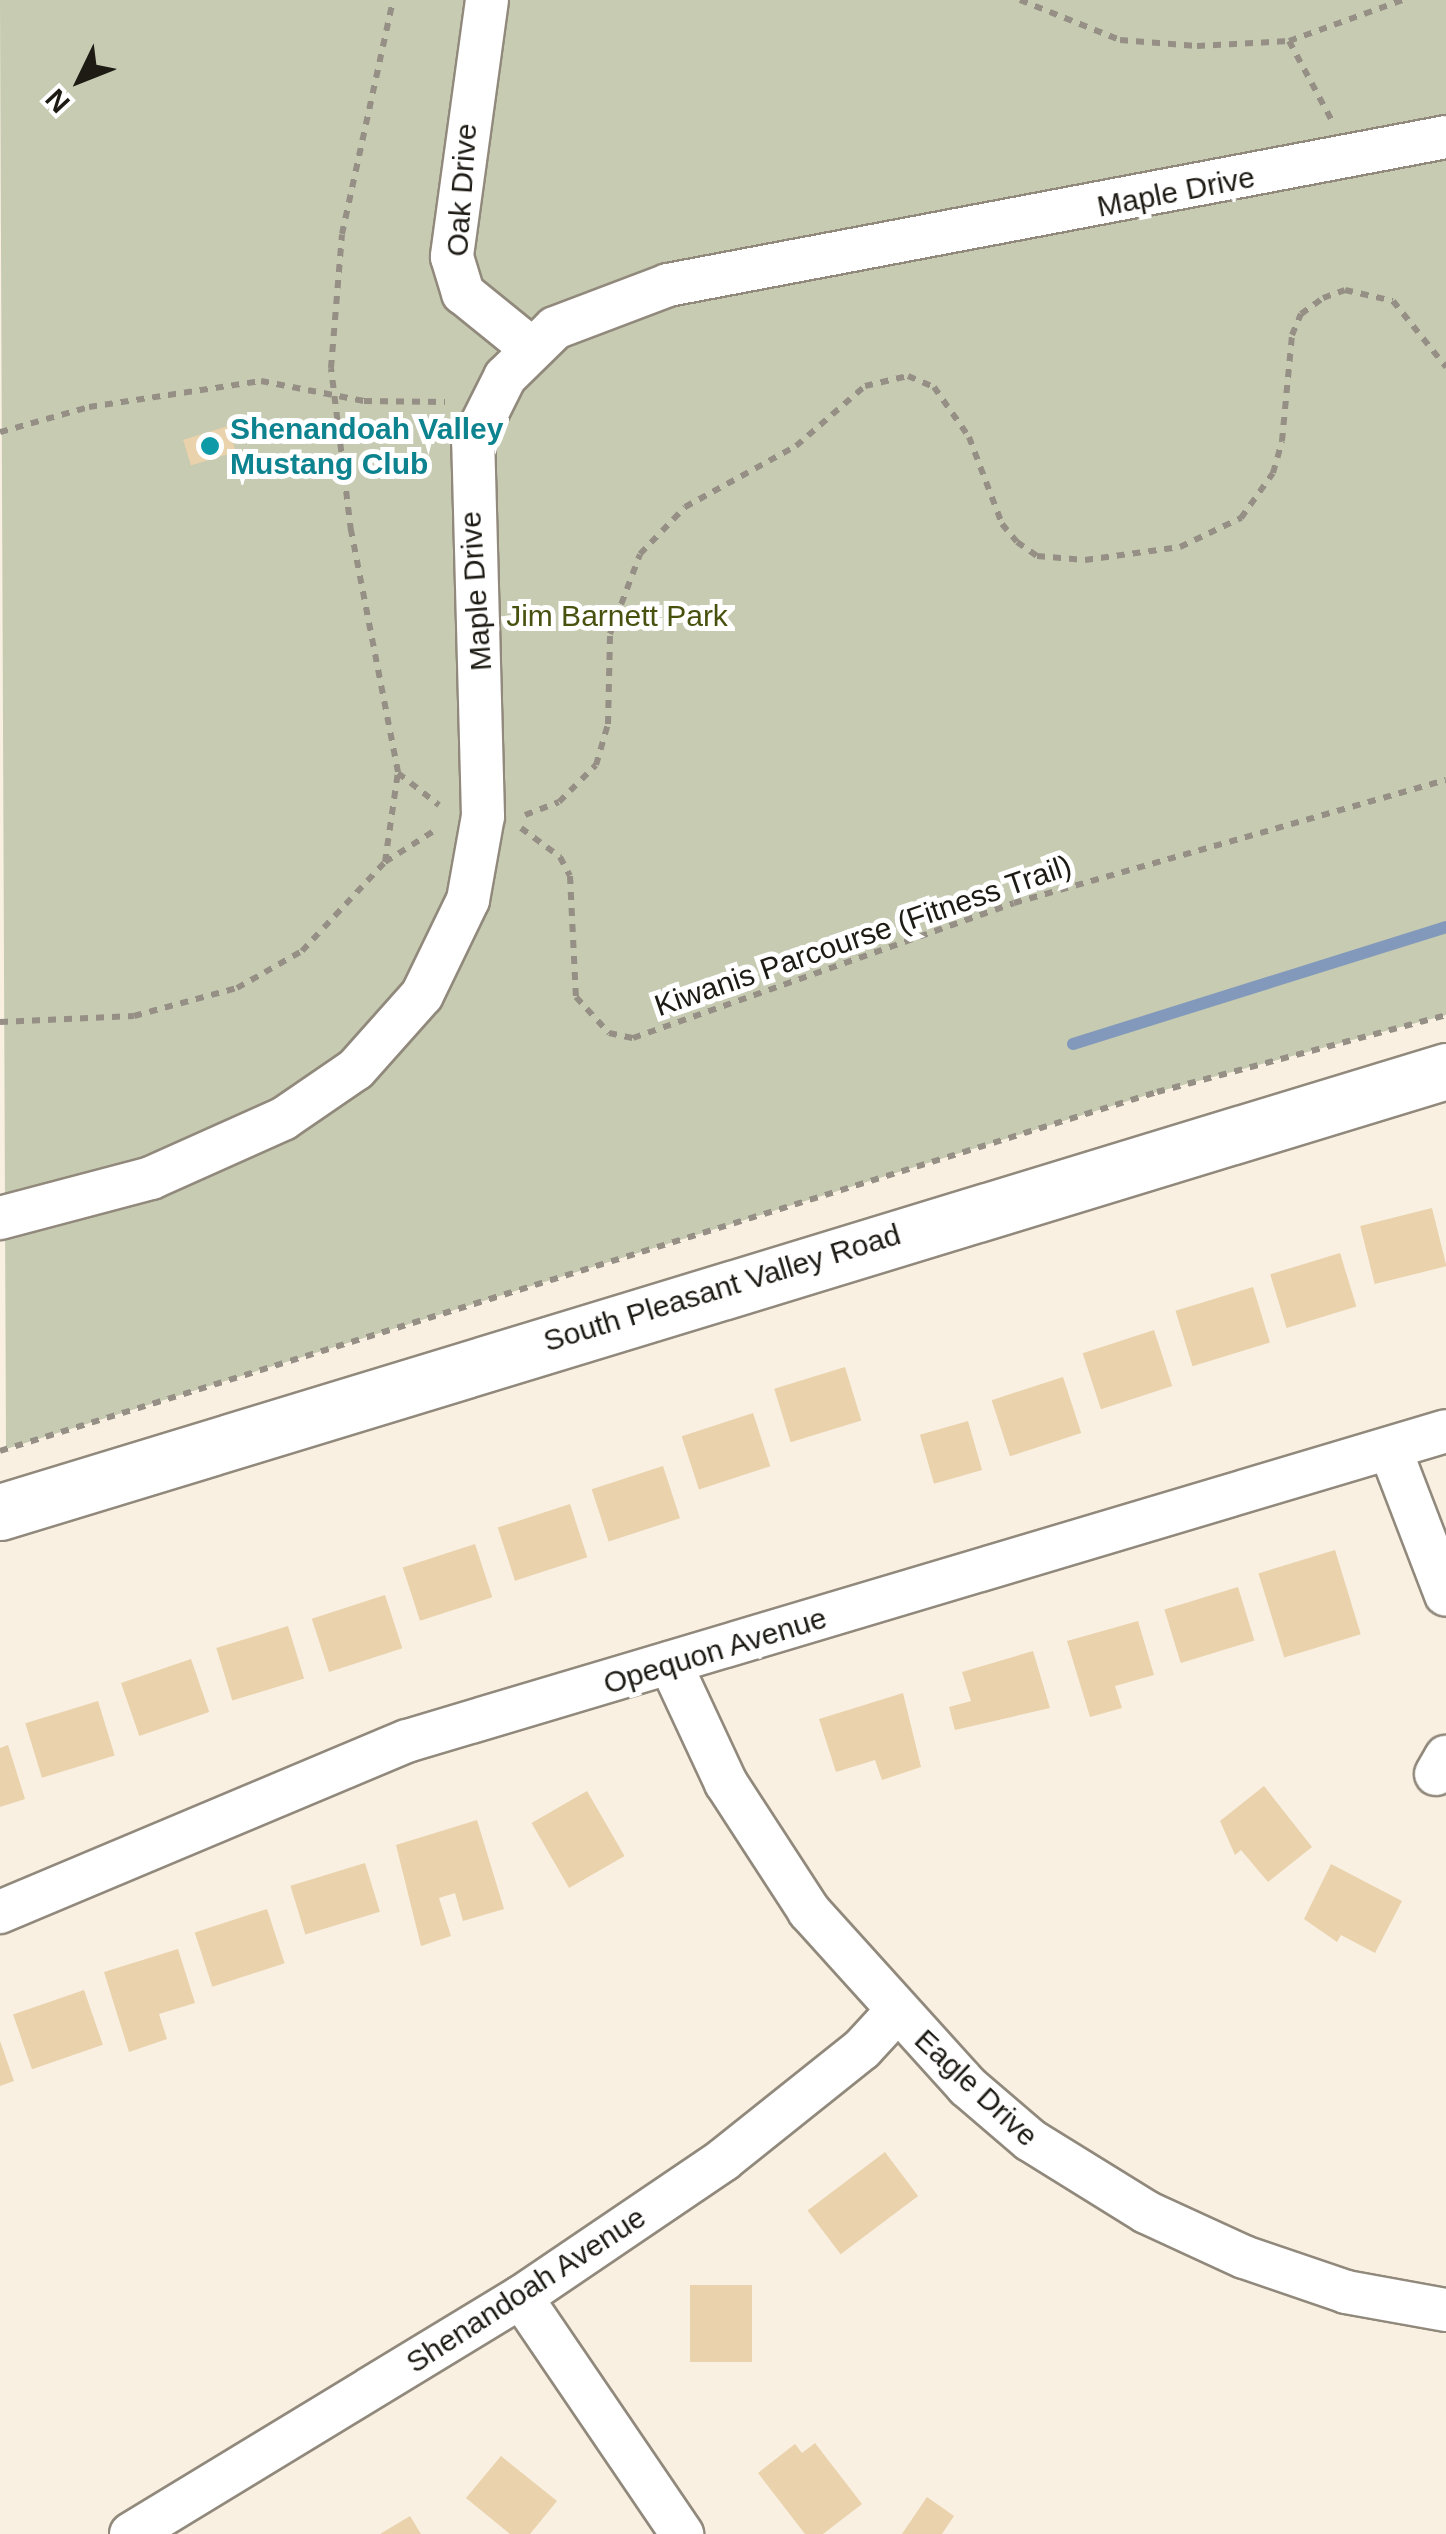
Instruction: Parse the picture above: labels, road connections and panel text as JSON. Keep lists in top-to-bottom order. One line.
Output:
{"streets":{"main road":["South Pleasant Valley Road"],"street":["Oak Drive","Maple Drive","Opequon Avenue","Eagle Drive","Shenandoah Avenue"],"path":["Kiwanis Parcourse (Fitness Trail)"]},"crossings":[["Oak Drive","Maple Drive"],["Opequon Avenue","Eagle Drive"],["Eagle Drive","Shenandoah Avenue"]],"parks":["Jim Barnett Park"],"places":["Shenandoah Valley Mustang Club"],"north":"bottom left"}
